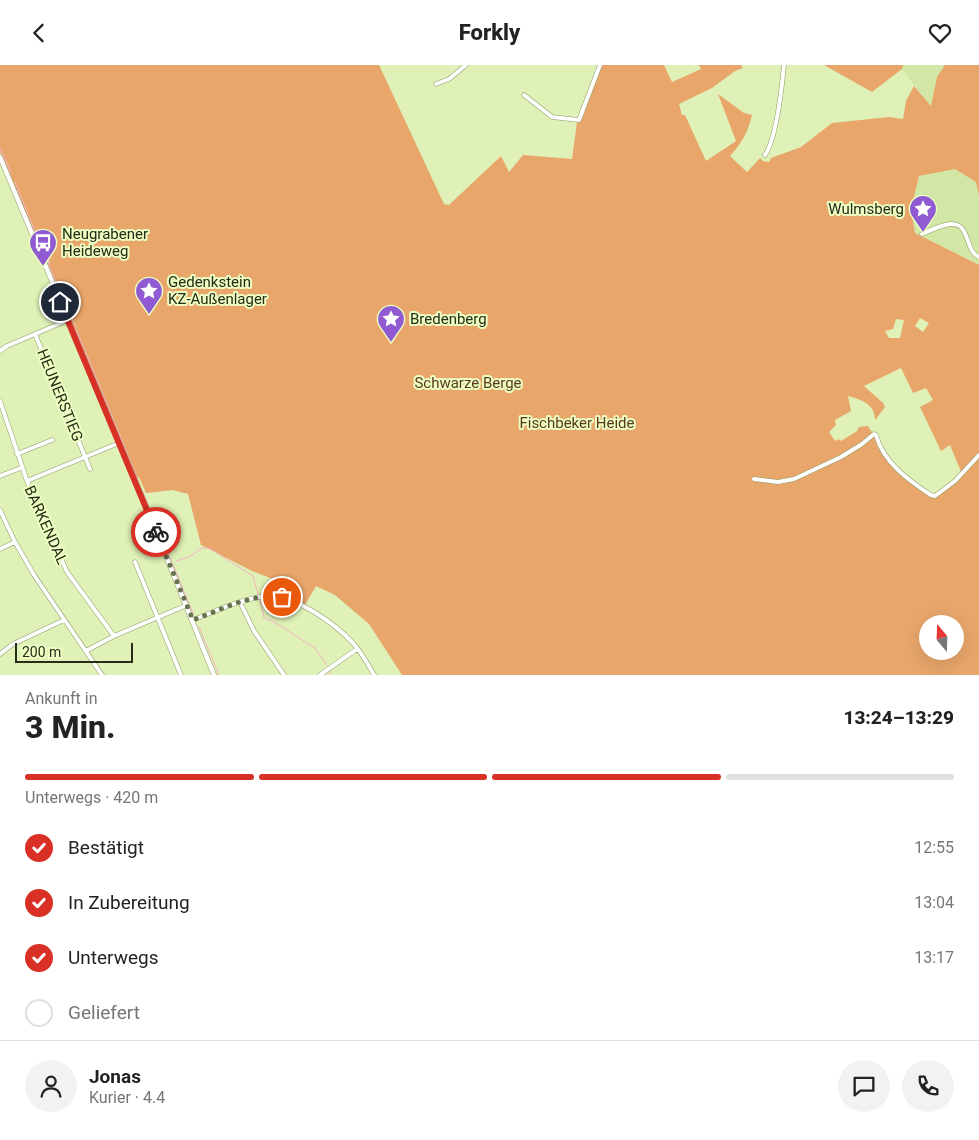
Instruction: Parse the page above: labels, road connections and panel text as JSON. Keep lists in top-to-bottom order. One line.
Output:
{"streets":{"street":["HEUNERSTIEG","BARKENDAL"]},"parks":["Schwarze Berge","Fischbeker Heide"],"places":{"place":["Wulmsberg","Gedenkstein KZ-Außenlager","Bredenberg"],"bus stop":["Neugrabener Heideweg"]},"scale_bar":"200 m","north":"top","page":{"header":"Forkly","scale":"200 m","heading":["3 Min.","Ankunft in","13:24–13:29"],"panel":["Jonas","Kurier · 4.4"],"bar":"Unterwegs · 420 m","list":[["Bestätigt","12:55"],["In Zubereitung","13:04"],["Unterwegs","13:17"],"Geliefert"]}}
